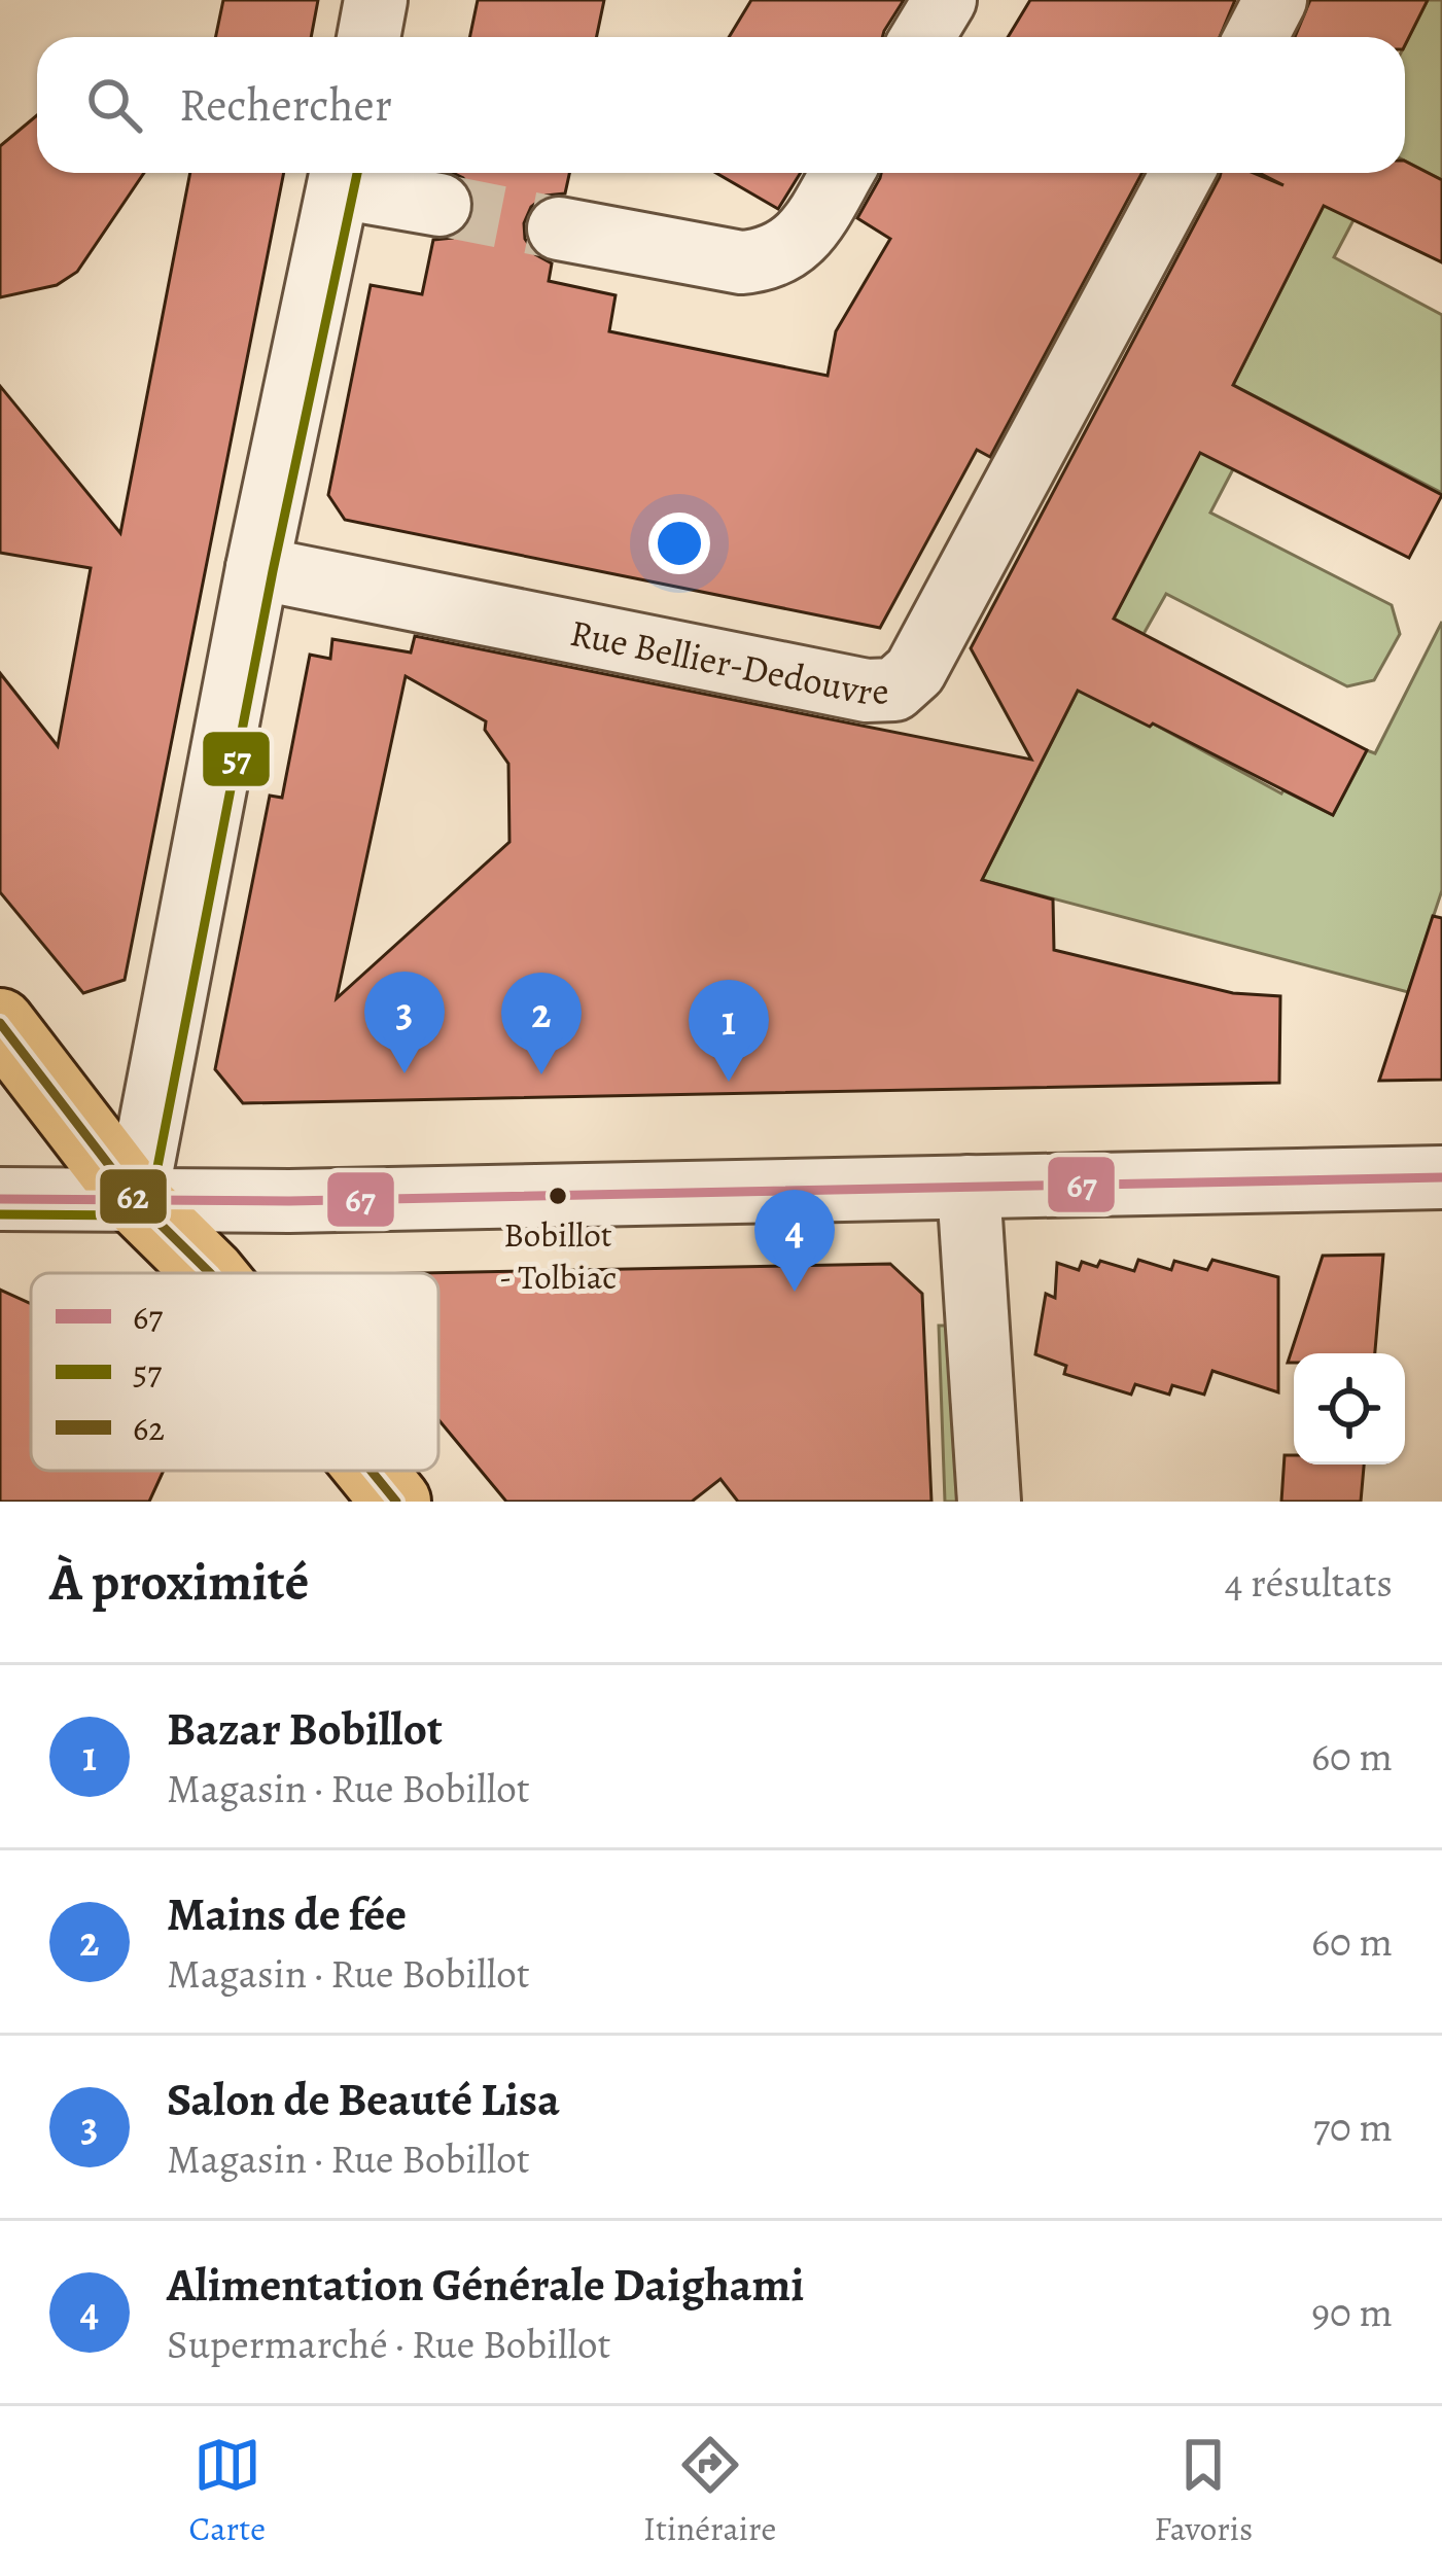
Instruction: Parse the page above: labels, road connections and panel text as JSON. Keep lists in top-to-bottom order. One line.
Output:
{"streets":{"street":["Rue Bellier-Dedouvre"]},"places":["Bobillot - Tolbiac"],"lines":["transit line 57","transit line 62","transit line 67"],"legend":["67","57","62"],"page":{"search":"Rechercher","pins":["3","2","1","4"],"heading":["À proximité","4 résultats"],"list":[{"mark":"1","name":"Bazar Bobillot","note":"Magasin · Rue Bobillot","value":"60 m"},{"mark":"2","name":"Mains de fée","note":"Magasin · Rue Bobillot","value":"60 m"},{"mark":"3","name":"Salon de Beauté Lisa","note":"Magasin · Rue Bobillot","value":"70 m"},{"mark":"4","name":"Alimentation Générale Daighami","note":"Supermarché · Rue Bobillot","value":"90 m"}],"nav":["Carte","Itinéraire","Favoris"]}}
